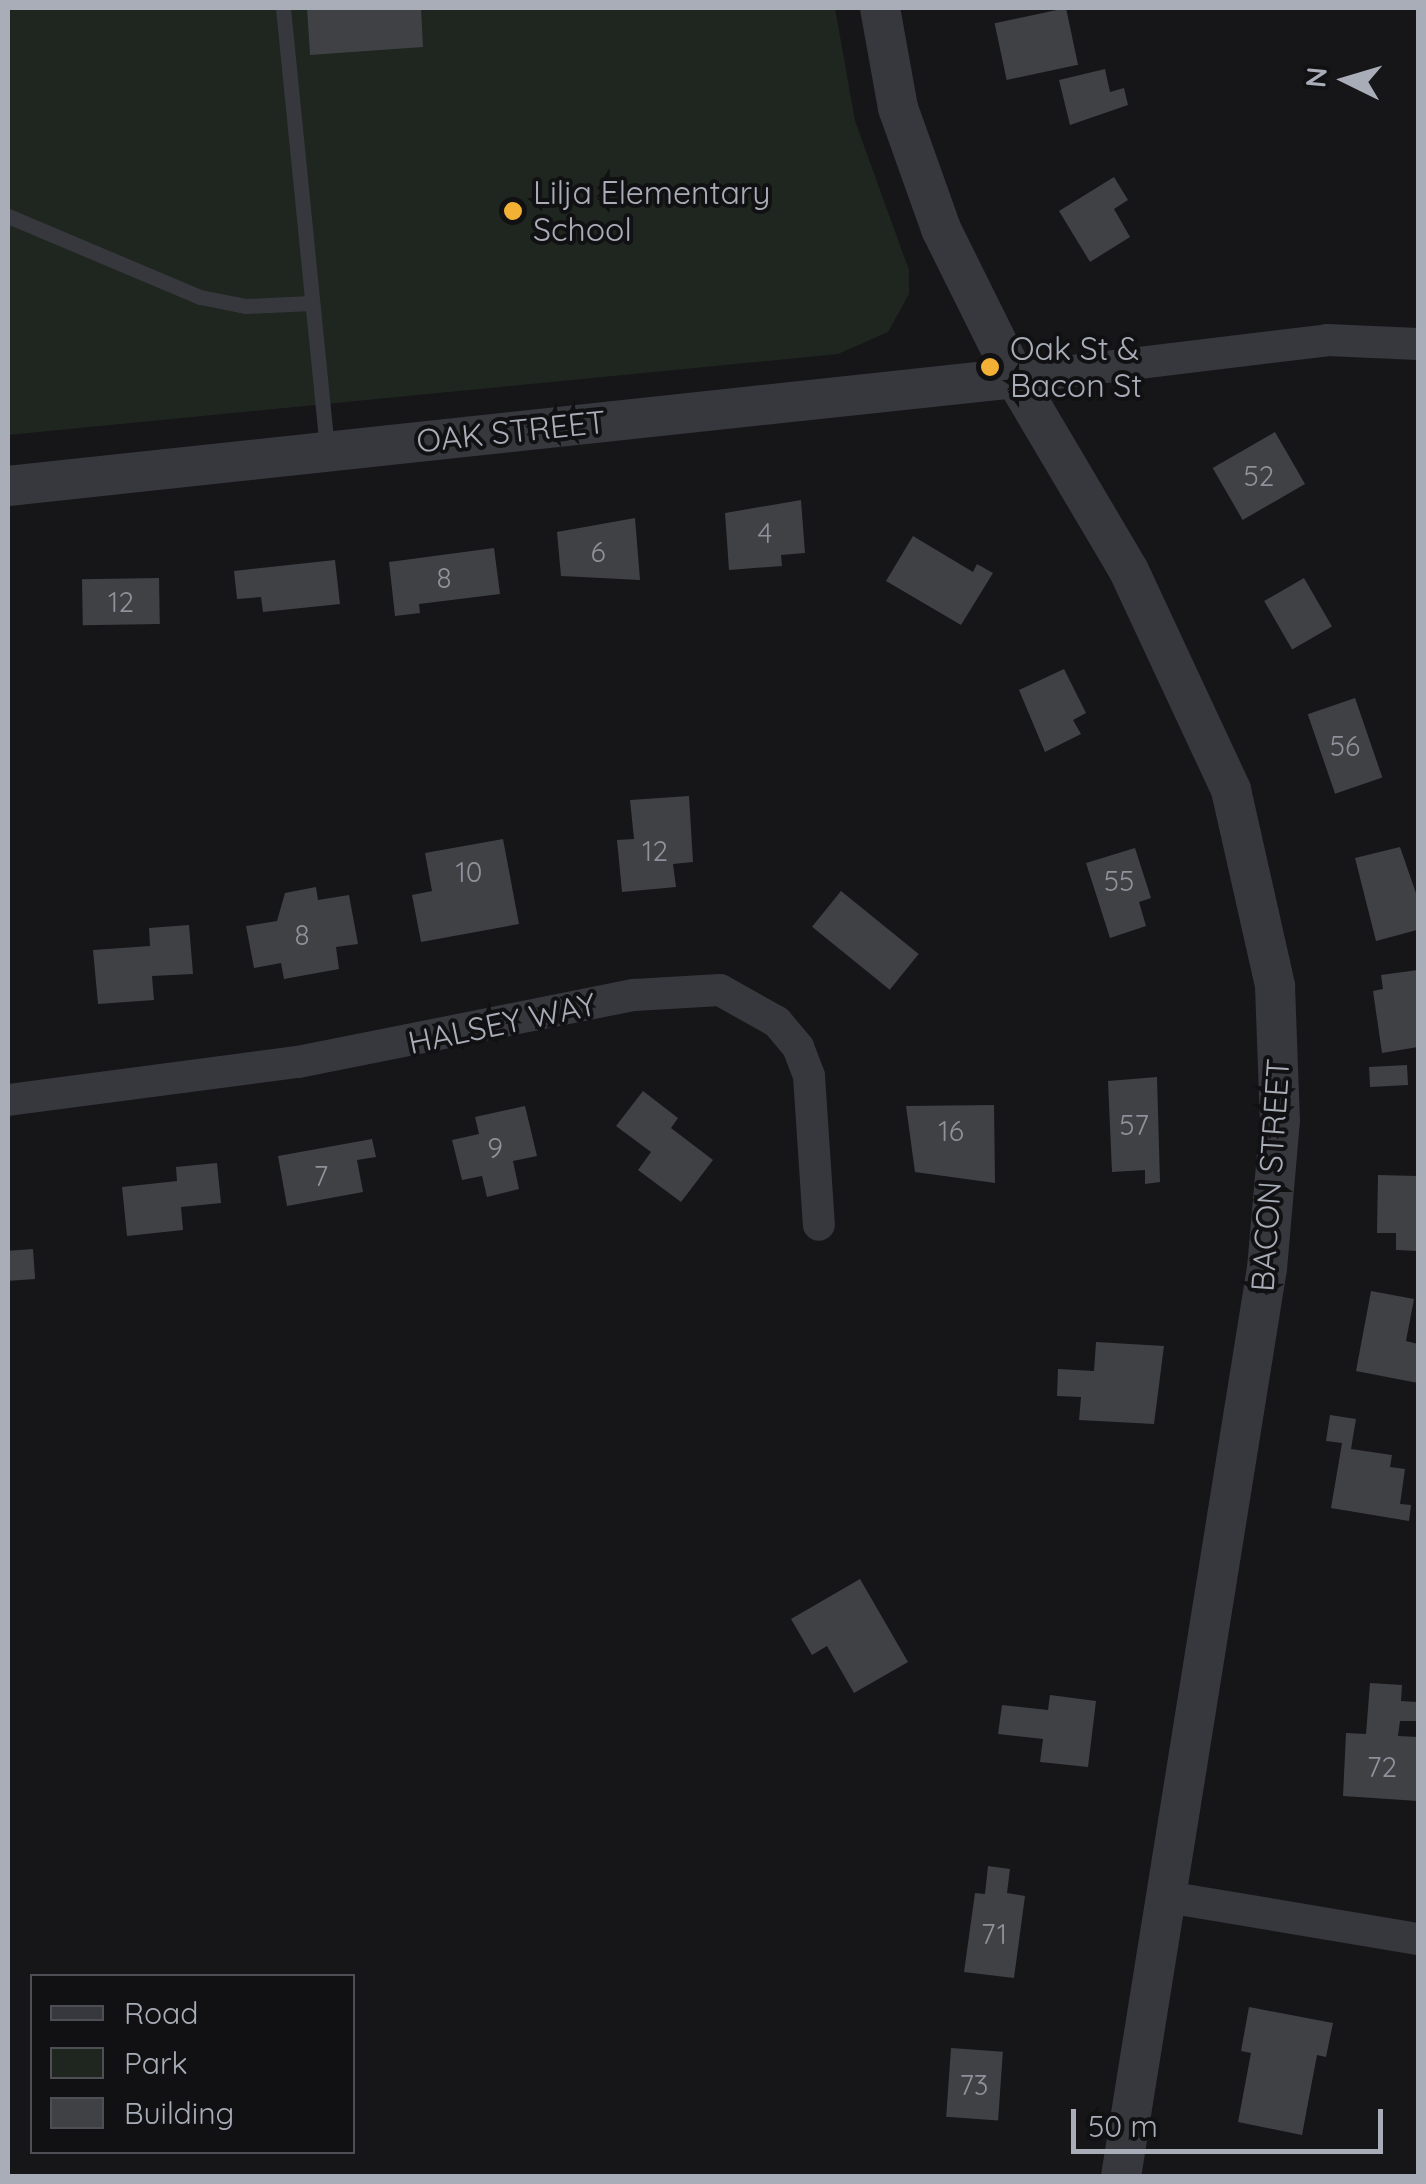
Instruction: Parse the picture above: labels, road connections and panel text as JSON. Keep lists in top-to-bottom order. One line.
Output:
{"streets":{"street":["OAK STREET","HALSEY WAY","BACON STREET"]},"crossings":[["OAK STREET","BACON STREET"]],"places":["Lilja Elementary School","Oak St & Bacon St"],"house_numbers":["52","4","6","8","12","56","12","10","55","8","57","16","9","7","72","71","73"],"legend":["Road","Park","Building"],"scale_bar":"50 m","north":"left"}
